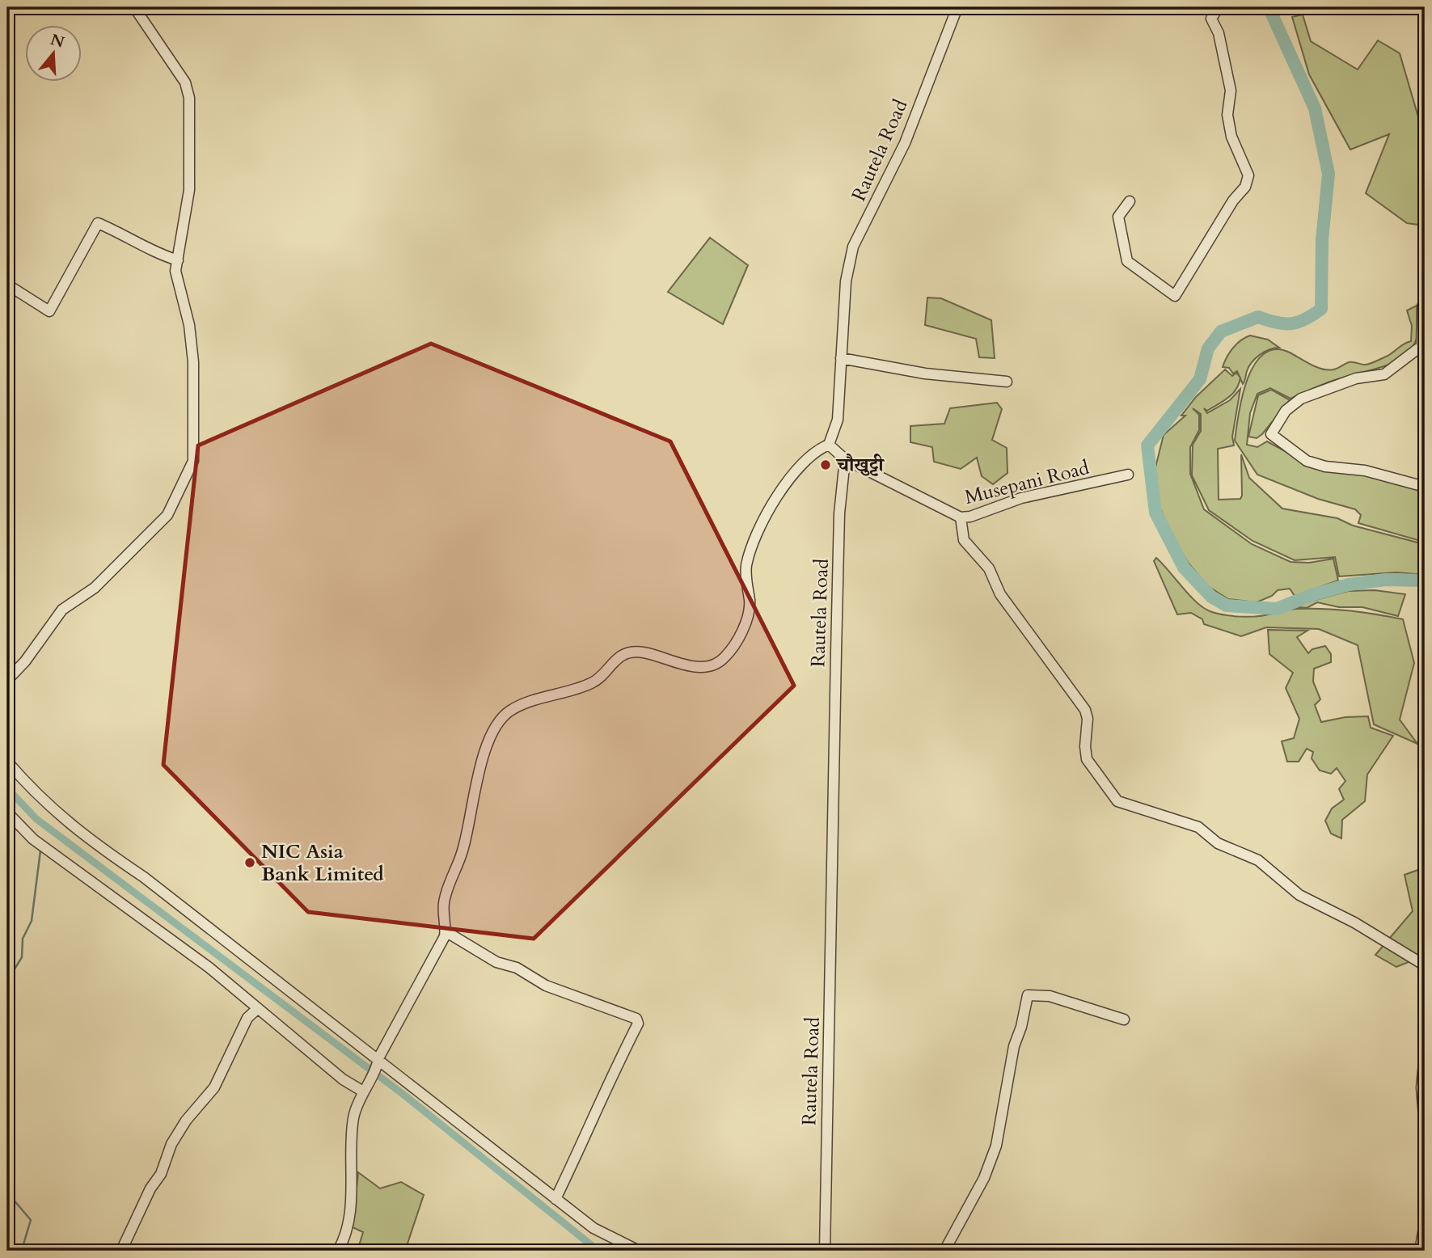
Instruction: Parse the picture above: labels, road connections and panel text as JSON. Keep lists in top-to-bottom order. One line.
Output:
{"streets":{"street":["Rautela Road","Musepani Road"]},"crossings":[["Rautela Road","Musepani Road"]],"places":["चौखुट्टी","NIC Asia Bank Limited"],"north":"top"}
